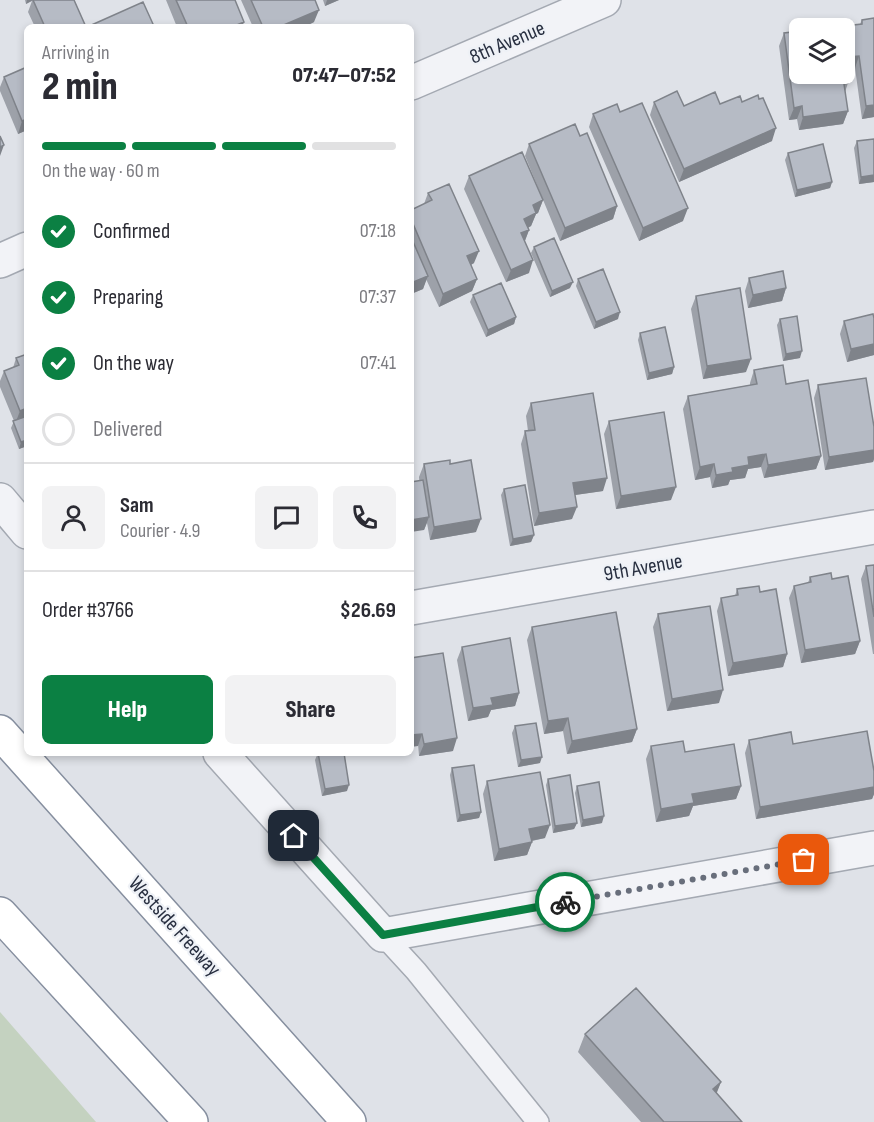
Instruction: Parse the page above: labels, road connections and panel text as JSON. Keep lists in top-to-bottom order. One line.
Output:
{"streets":{"highway":["Westside Freeway"],"street":["8th Avenue","9th Avenue"]},"page":{"heading":["2 min","Arriving in","07:47–07:52"],"panel":["Sam","Courier · 4.9","Order #3766","$26.69"],"bar":"On the way · 60 m","list":[["Confirmed","07:18"],["Preparing","07:37"],["On the way","07:41"],"Delivered"],"buttons":["Help","Share"]}}
